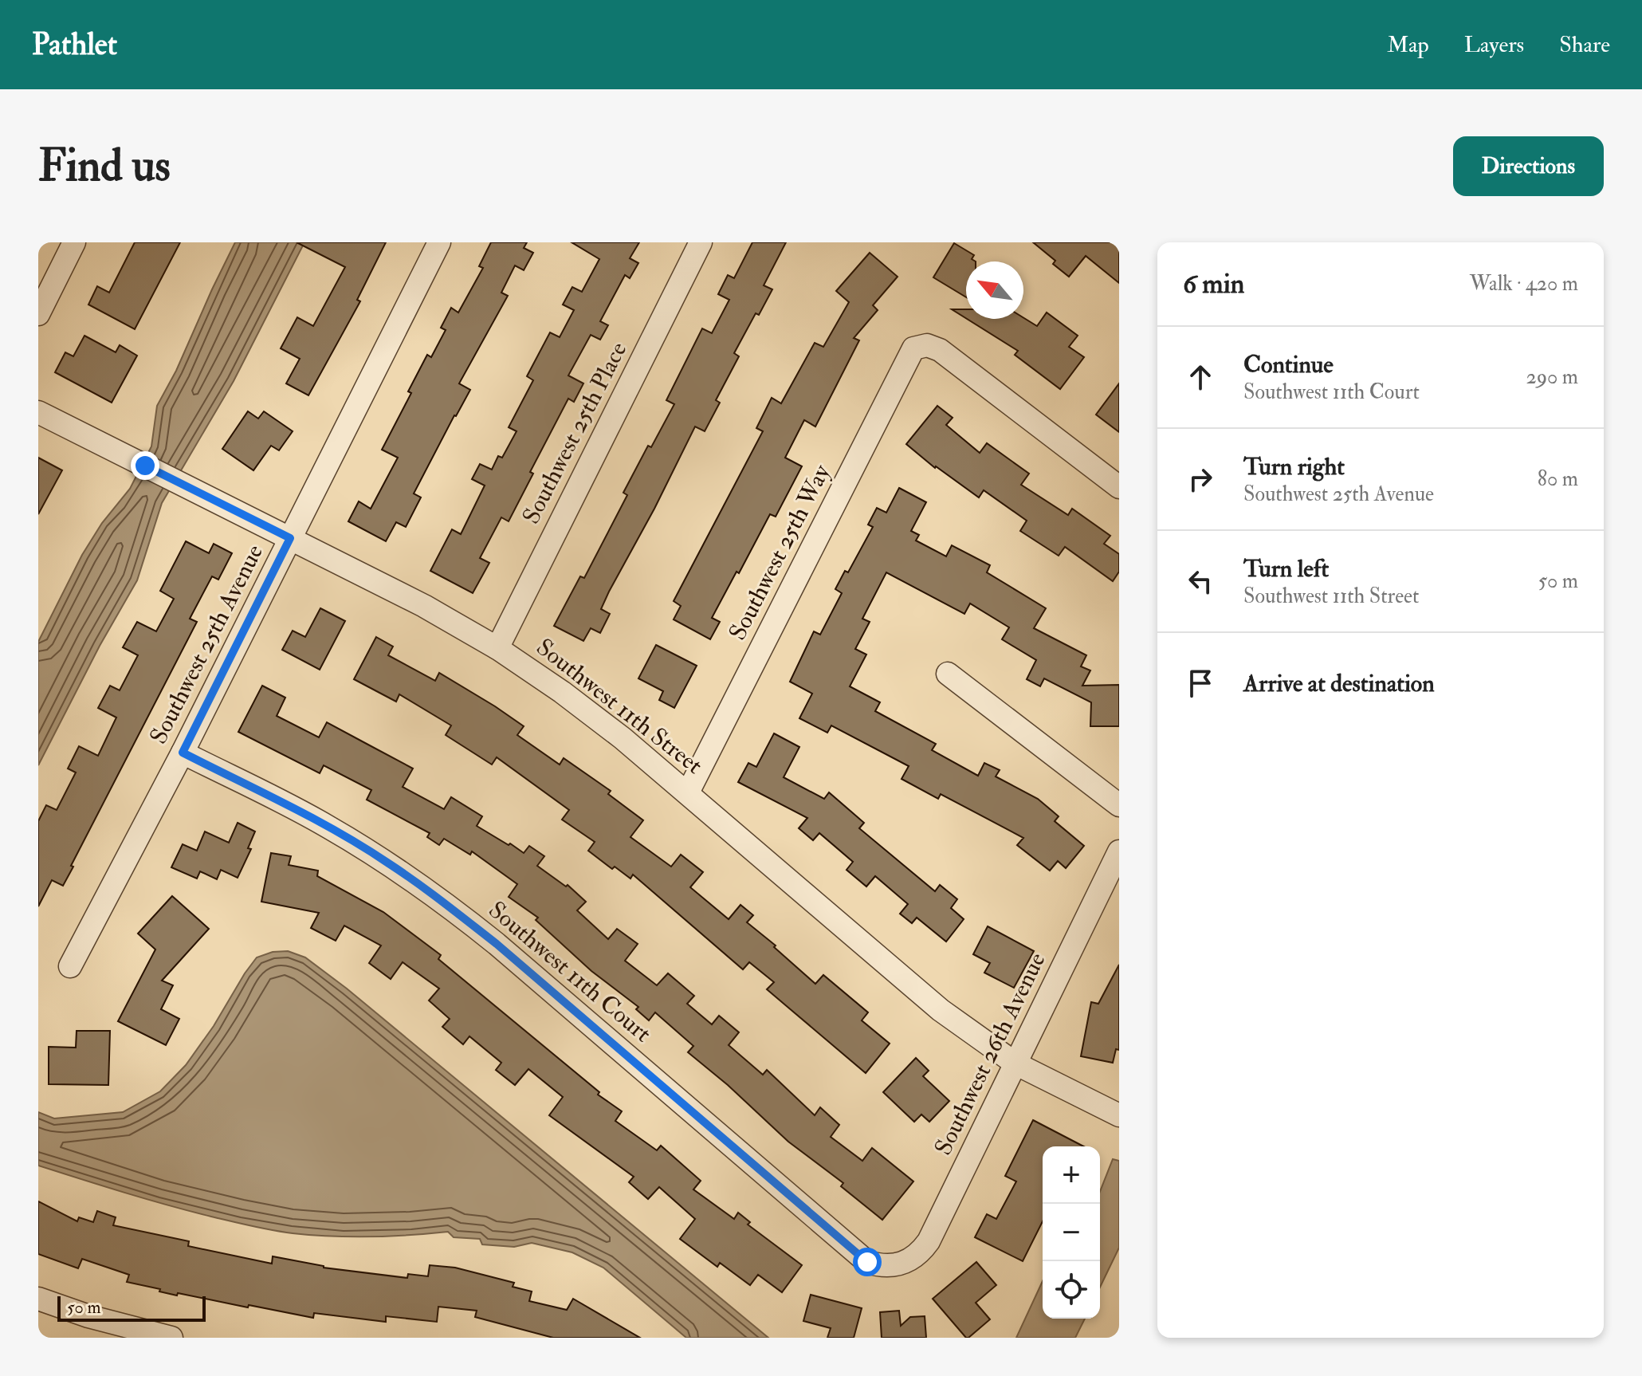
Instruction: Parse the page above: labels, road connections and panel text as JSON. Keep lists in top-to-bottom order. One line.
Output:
{"streets":{"street":["Southwest 25th Place","Southwest 25th Way","Southwest 25th Avenue","Southwest 11th Street","Southwest 11th Court","Southwest 26th Avenue"]},"crossings":[["Southwest 25th Place","Southwest 11th Street"],["Southwest 25th Way","Southwest 11th Street"],["Southwest 25th Avenue","Southwest 11th Street"],["Southwest 25th Avenue","Southwest 11th Court"],["Southwest 11th Street","Southwest 26th Avenue"],["Southwest 11th Court","Southwest 26th Avenue"]],"scale_bar":"50 m","north":"top left","page":{"header":"Pathlet","nav":["Map","Layers","Share"],"buttons":"Directions","title":"Find us","heading":["6 min","Walk · 420 m"],"list":[["Continue","Southwest 11th Court","290 m"],["Turn right","Southwest 25th Avenue","80 m"],["Turn left","Southwest 11th Street","50 m"],"Arrive at destination"],"map_buttons":["+","−"],"scale":"50 m"}}
